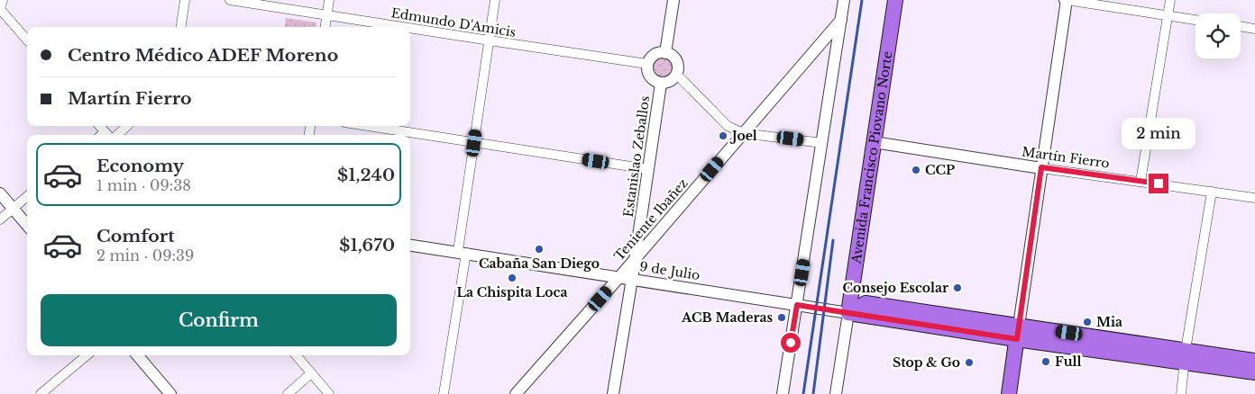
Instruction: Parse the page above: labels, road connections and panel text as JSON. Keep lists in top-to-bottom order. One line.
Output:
{"streets":{"main road":["Avenida Francisco Piovano Norte"],"street":["Edmundo D'Amicis","Estanislao Zeballos","Martín Fierro","Teniente Ibañez","9 de Julio"]},"crossings":[["Edmundo D'Amicis","Estanislao Zeballos"],["Estanislao Zeballos","Teniente Ibañez"],["Estanislao Zeballos","9 de Julio"],["Avenida Francisco Piovano Norte","Martín Fierro"],["Avenida Francisco Piovano Norte","9 de Julio"],["Teniente Ibañez","9 de Julio"]],"places":["Joel","CCP","Cabaña San Diego","La Chispita Loca","Consejo Escolar","ACB Maderas","Mia","Full","Stop & Go"],"page":{"banner":["Centro Médico ADEF Moreno","Martín Fierro"],"bubble":"2 min","list":[{"name":"Economy","note":"1 min · 09:38","value":"$1,240"},{"name":"Comfort","note":"2 min · 09:39","value":"$1,670"}],"buttons":"Confirm"}}
